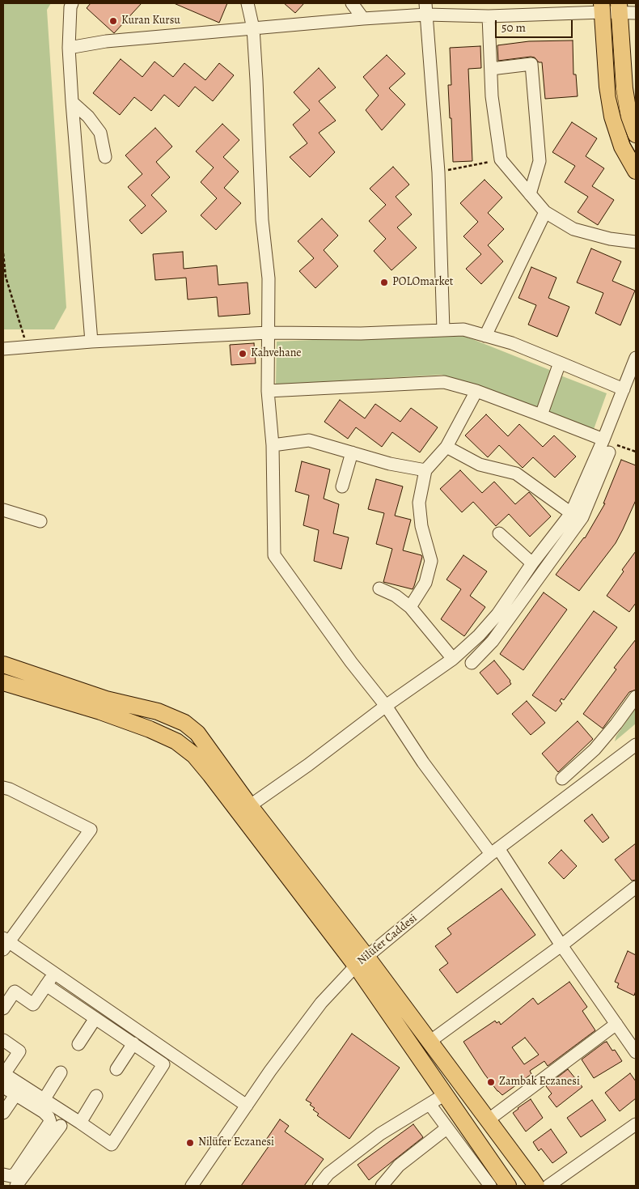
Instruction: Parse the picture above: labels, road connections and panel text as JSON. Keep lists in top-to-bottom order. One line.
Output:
{"streets":{"street":["Nilüfer Caddesi"]},"places":["Kuran Kursu","POLOmarket","Kahvehane","Zambak Eczanesi","Nilüfer Eczanesi"],"scale_bar":"50 m"}
